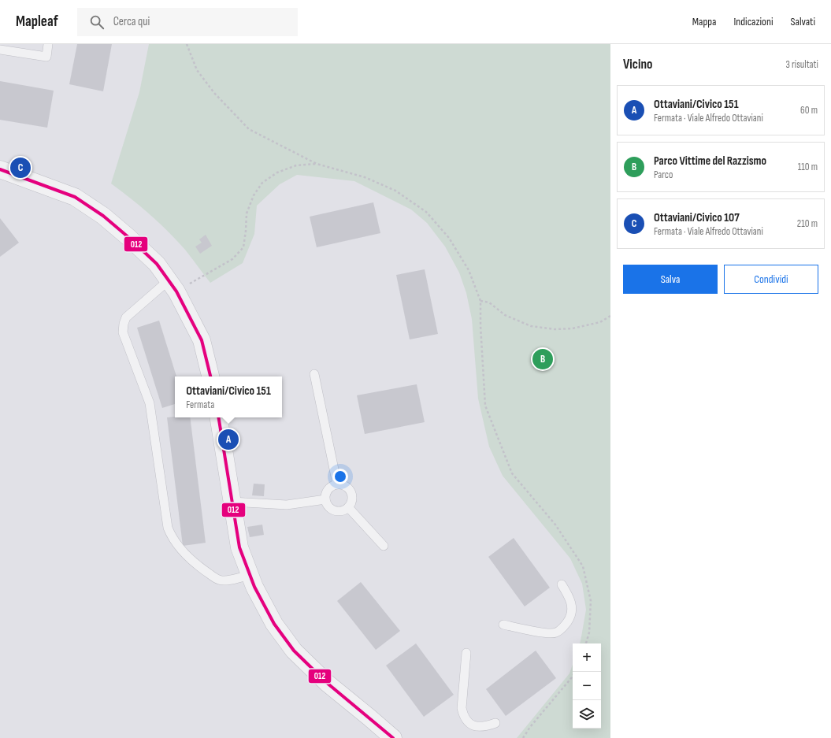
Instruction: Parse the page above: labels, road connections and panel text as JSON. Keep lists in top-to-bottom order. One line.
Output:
{"lines":["transit line 012"],"page":{"header":"Mapleaf","search":"Cerca qui","nav":["Mappa","Indicazioni","Salvati"],"heading":["Vicino","3 risultati"],"list":[{"mark":"A","name":"Ottaviani/Civico 151","note":"Fermata · Viale Alfredo Ottaviani","value":"60 m"},{"mark":"B","name":"Parco Vittime del Razzismo","note":"Parco","value":"110 m"},{"mark":"C","name":"Ottaviani/Civico 107","note":"Fermata · Viale Alfredo Ottaviani","value":"210 m"}],"pins":["C","B","A"],"buttons":["Salva","Condividi"],"popup":["Ottaviani/Civico 151","Fermata"],"map_buttons":["+","−"]}}
